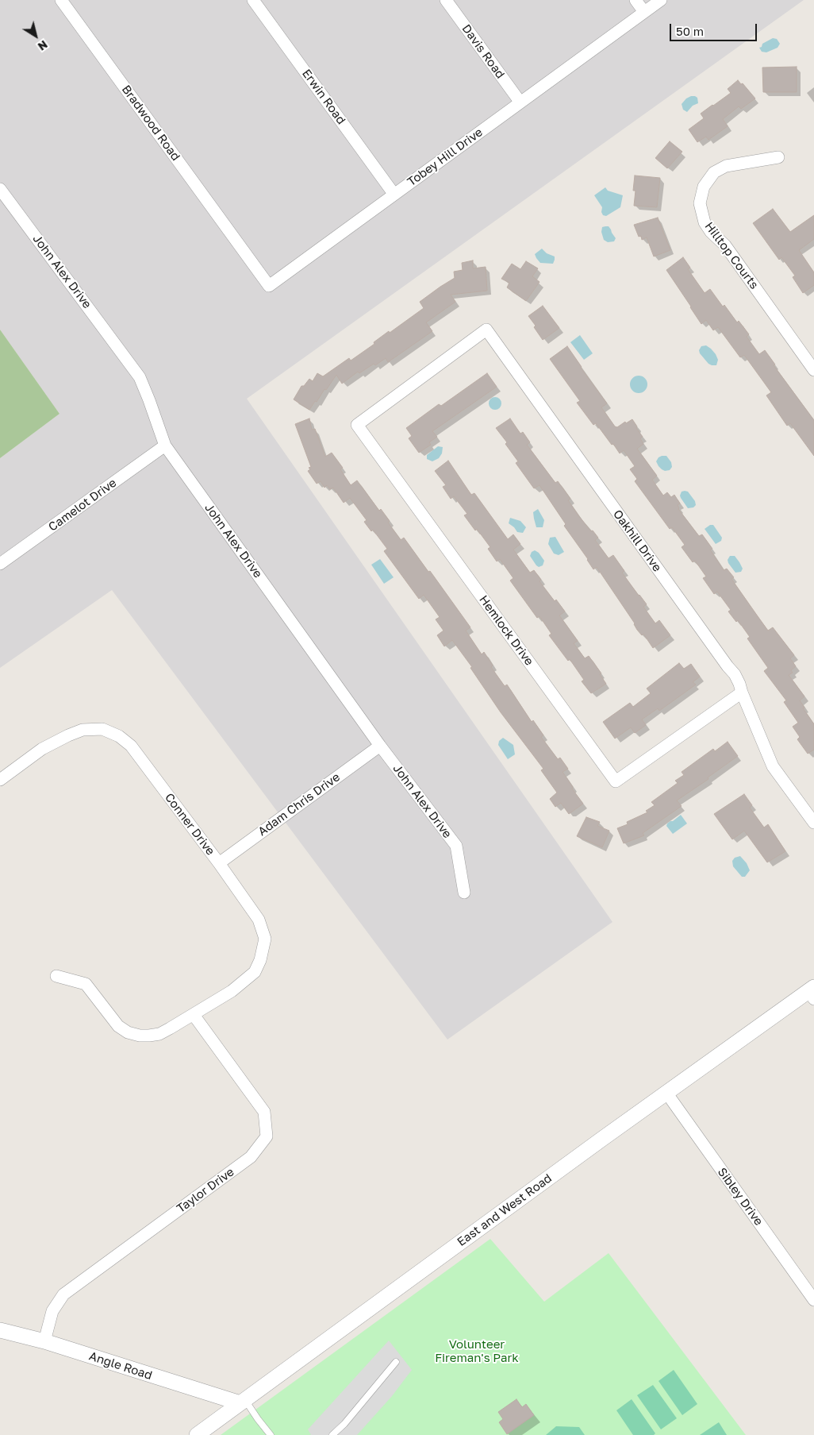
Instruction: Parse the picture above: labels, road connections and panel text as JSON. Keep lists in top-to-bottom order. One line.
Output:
{"streets":{"street":["Davis Road","Erwin Road","Bradwood Road","Tobey Hill Drive","Hilltop Courts","John Alex Drive","Camelot Drive","Oakhill Drive","Hemlock Drive","Adam Chris Drive","Conner Drive","Taylor Drive","Sibley Drive","East and West Road","Angle Road"]},"crossings":[["Davis Road","Tobey Hill Drive"],["Erwin Road","Tobey Hill Drive"],["Bradwood Road","Tobey Hill Drive"],["John Alex Drive","Camelot Drive"],["John Alex Drive","Adam Chris Drive"],["Oakhill Drive","Hemlock Drive"],["Adam Chris Drive","Conner Drive"],["Conner Drive","Taylor Drive"],["Taylor Drive","Angle Road"],["Sibley Drive","East and West Road"],["East and West Road","Angle Road"]],"parks":["Volunteer Fireman's Park"],"scale_bar":"50 m","north":"bottom right"}
